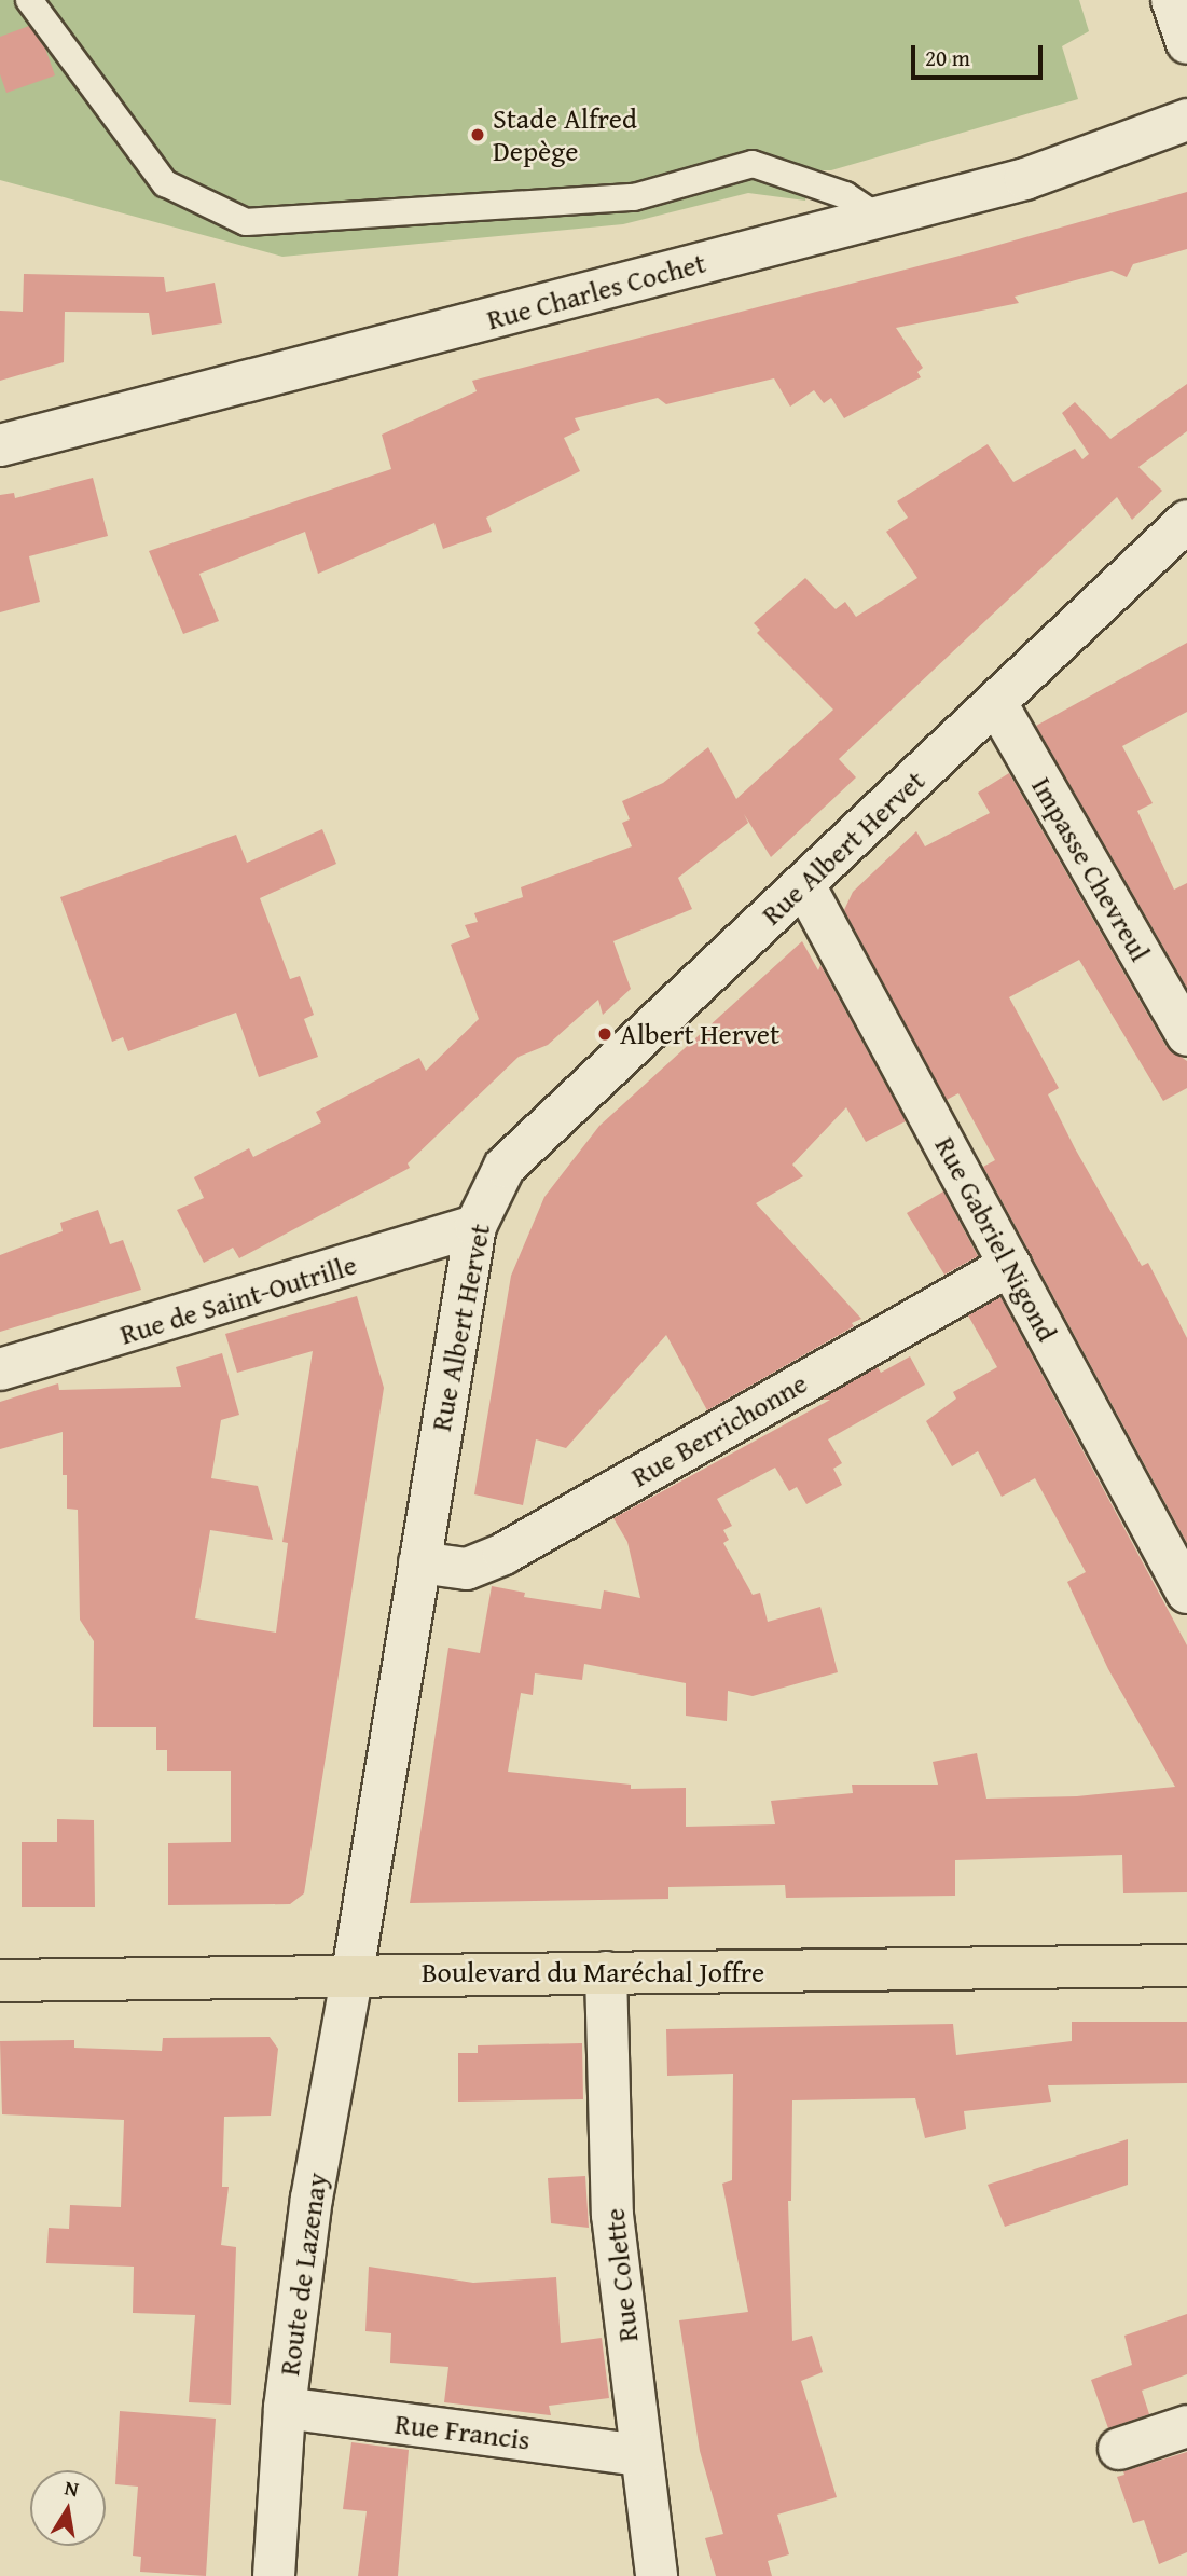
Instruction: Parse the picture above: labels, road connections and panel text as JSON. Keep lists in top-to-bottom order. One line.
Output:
{"streets":{"main road":["Boulevard du Maréchal Joffre"],"street":["Rue Charles Cochet","Rue Albert Hervet","Impasse Chevreul","Rue Gabriel Nigond","Rue de Saint-Outrille","Rue Berrichonne","Route de Lazenay","Rue Colette","Rue Francis"]},"crossings":[["Rue Albert Hervet","Impasse Chevreul"],["Rue Albert Hervet","Rue Gabriel Nigond"],["Rue Albert Hervet","Rue de Saint-Outrille"],["Rue Albert Hervet","Rue Berrichonne"],["Rue Albert Hervet","Boulevard du Maréchal Joffre"],["Rue Albert Hervet","Route de Lazenay"],["Rue Gabriel Nigond","Rue Berrichonne"],["Boulevard du Maréchal Joffre","Route de Lazenay"],["Boulevard du Maréchal Joffre","Rue Colette"],["Route de Lazenay","Rue Francis"],["Rue Colette","Rue Francis"]],"places":["Stade Alfred Depège","Albert Hervet"],"scale_bar":"20 m","north":"top"}
